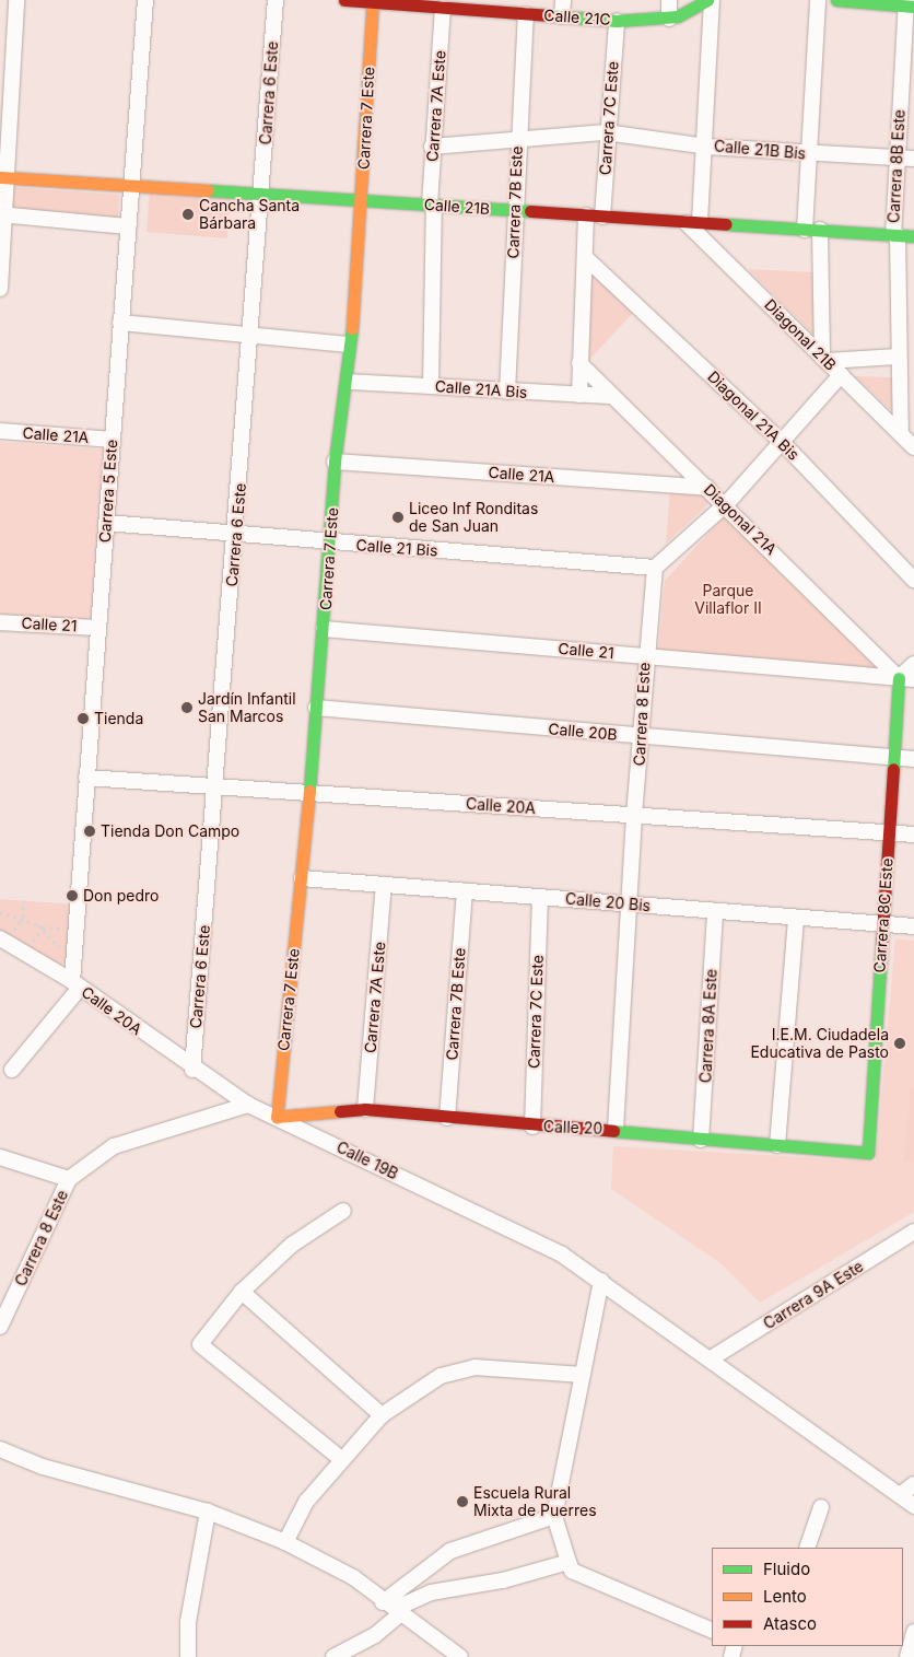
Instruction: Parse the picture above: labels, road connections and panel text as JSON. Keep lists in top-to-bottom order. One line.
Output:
{"streets":{"street":["Calle 21C","Carrera 6 Este","Carrera 7A Este","Carrera 7 Este","Carrera 7C Este","Calle 21B Bis","Carrera 8B Este","Carrera 7B Este","Calle 21B","Diagonal 21B","Calle 21A Bis","Diagonal 21A Bis","Calle 21A","Carrera 5 Este","Diagonal 21A","Calle 21 Bis","Calle 21","Carrera 8 Este","Calle 20B","Calle 20A","Calle 20 Bis","Carrera 8C Este","Carrera 8A Este","Calle 20","Calle 19B","Carrera 9A Este"]},"crossings":[["Calle 21C","Carrera 7A Este"],["Calle 21C","Carrera 7 Este"],["Calle 21C","Carrera 7C Este"],["Calle 21C","Carrera 7B Este"],["Carrera 6 Este","Calle 21B"],["Carrera 6 Este","Calle 21 Bis"],["Carrera 6 Este","Calle 20A"],["Carrera 7A Este","Calle 21B Bis"],["Carrera 7A Este","Calle 21B"],["Carrera 7A Este","Calle 21A Bis"],["Carrera 7A Este","Calle 20 Bis"],["Carrera 7A Este","Calle 20"],["Carrera 7 Este","Calle 21B"],["Carrera 7 Este","Calle 21A Bis"],["Carrera 7 Este","Calle 21A"],["Carrera 7 Este","Calle 21 Bis"],["Carrera 7 Este","Calle 21"],["Carrera 7 Este","Calle 20B"],["Carrera 7 Este","Calle 20A"],["Carrera 7 Este","Calle 20 Bis"],["Carrera 7 Este","Calle 20"],["Carrera 7 Este","Calle 19B"],["Carrera 7C Este","Calle 21B Bis"],["Carrera 7C Este","Calle 21B"],["Carrera 7C Este","Calle 20 Bis"],["Carrera 7C Este","Calle 20"],["Calle 21B Bis","Carrera 8B Este"],["Calle 21B Bis","Carrera 7B Este"],["Carrera 8B Este","Calle 21B"],["Carrera 8B Este","Diagonal 21B"],["Carrera 7B Este","Calle 21B"],["Carrera 7B Este","Calle 21A Bis"],["Carrera 7B Este","Calle 20 Bis"],["Carrera 7B Este","Calle 20"],["Calle 21B","Diagonal 21B"],["Calle 21B","Carrera 5 Este"],["Calle 21A Bis","Diagonal 21A"],["Calle 21A","Carrera 5 Este"],["Calle 21A","Diagonal 21A"],["Carrera 5 Este","Calle 21 Bis"],["Carrera 5 Este","Calle 21"],["Carrera 5 Este","Calle 20A"],["Diagonal 21A","Calle 21"],["Diagonal 21A","Carrera 8C Este"],["Calle 21 Bis","Carrera 8 Este"],["Calle 21","Carrera 8 Este"],["Calle 21","Carrera 8C Este"],["Carrera 8 Este","Calle 20B"],["Carrera 8 Este","Calle 20A"],["Carrera 8 Este","Calle 20 Bis"],["Carrera 8 Este","Calle 20"],["Calle 20B","Carrera 8C Este"],["Calle 20A","Carrera 8C Este"],["Calle 20A","Calle 19B"],["Calle 20 Bis","Carrera 8C Este"],["Calle 20 Bis","Carrera 8A Este"],["Carrera 8C Este","Calle 20"],["Carrera 8A Este","Calle 20"],["Calle 20","Calle 19B"],["Calle 19B","Carrera 9A Este"]],"parks":["Parque Villaflor II"],"places":["Cancha Santa Bárbara","Liceo Inf Ronditas de San Juan","Jardín Infantil San Marcos","Tienda","Tienda Don Campo","Don pedro","I.E.M. Ciudadela Educativa de Pasto","Escuela Rural Mixta de Puerres"],"legend":["Fluido","Lento","Atasco"]}
